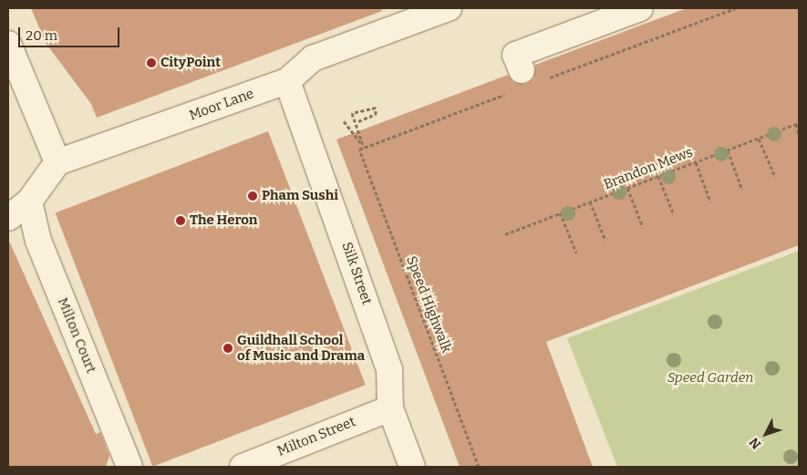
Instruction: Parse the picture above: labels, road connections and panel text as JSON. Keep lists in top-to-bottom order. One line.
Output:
{"streets":{"street":["Moor Lane","Silk Street","Milton Court","Milton Street"],"path":["Brandon Mews","Speed Highwalk"]},"crossings":[["Moor Lane","Silk Street"],["Silk Street","Milton Street"]],"parks":["Speed Garden"],"places":["CityPoint","Pham Sushi","The Heron","Guildhall School of Music and Drama"],"scale_bar":"20 m","north":"bottom left"}
